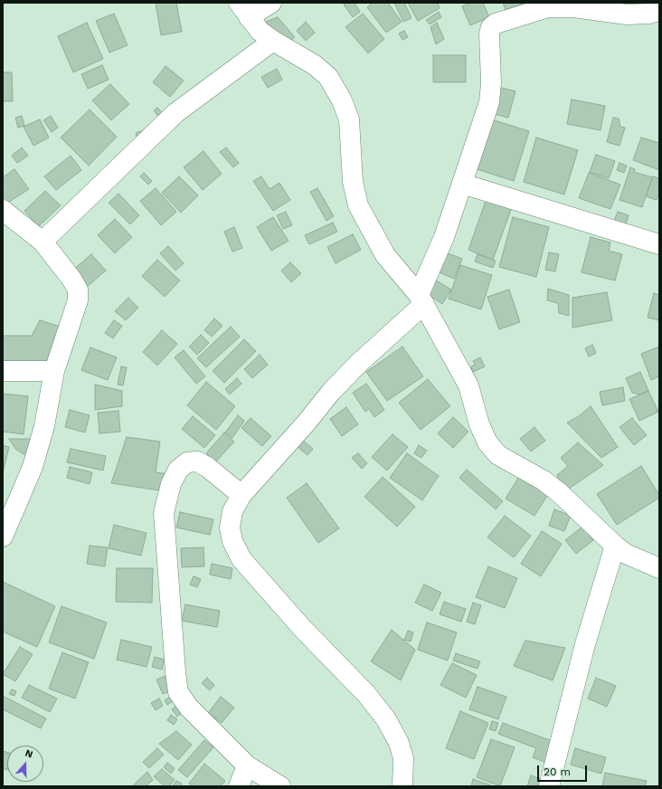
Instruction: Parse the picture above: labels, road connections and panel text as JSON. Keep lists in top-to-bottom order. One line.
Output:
{"scale_bar":"20 m","north":"top"}
